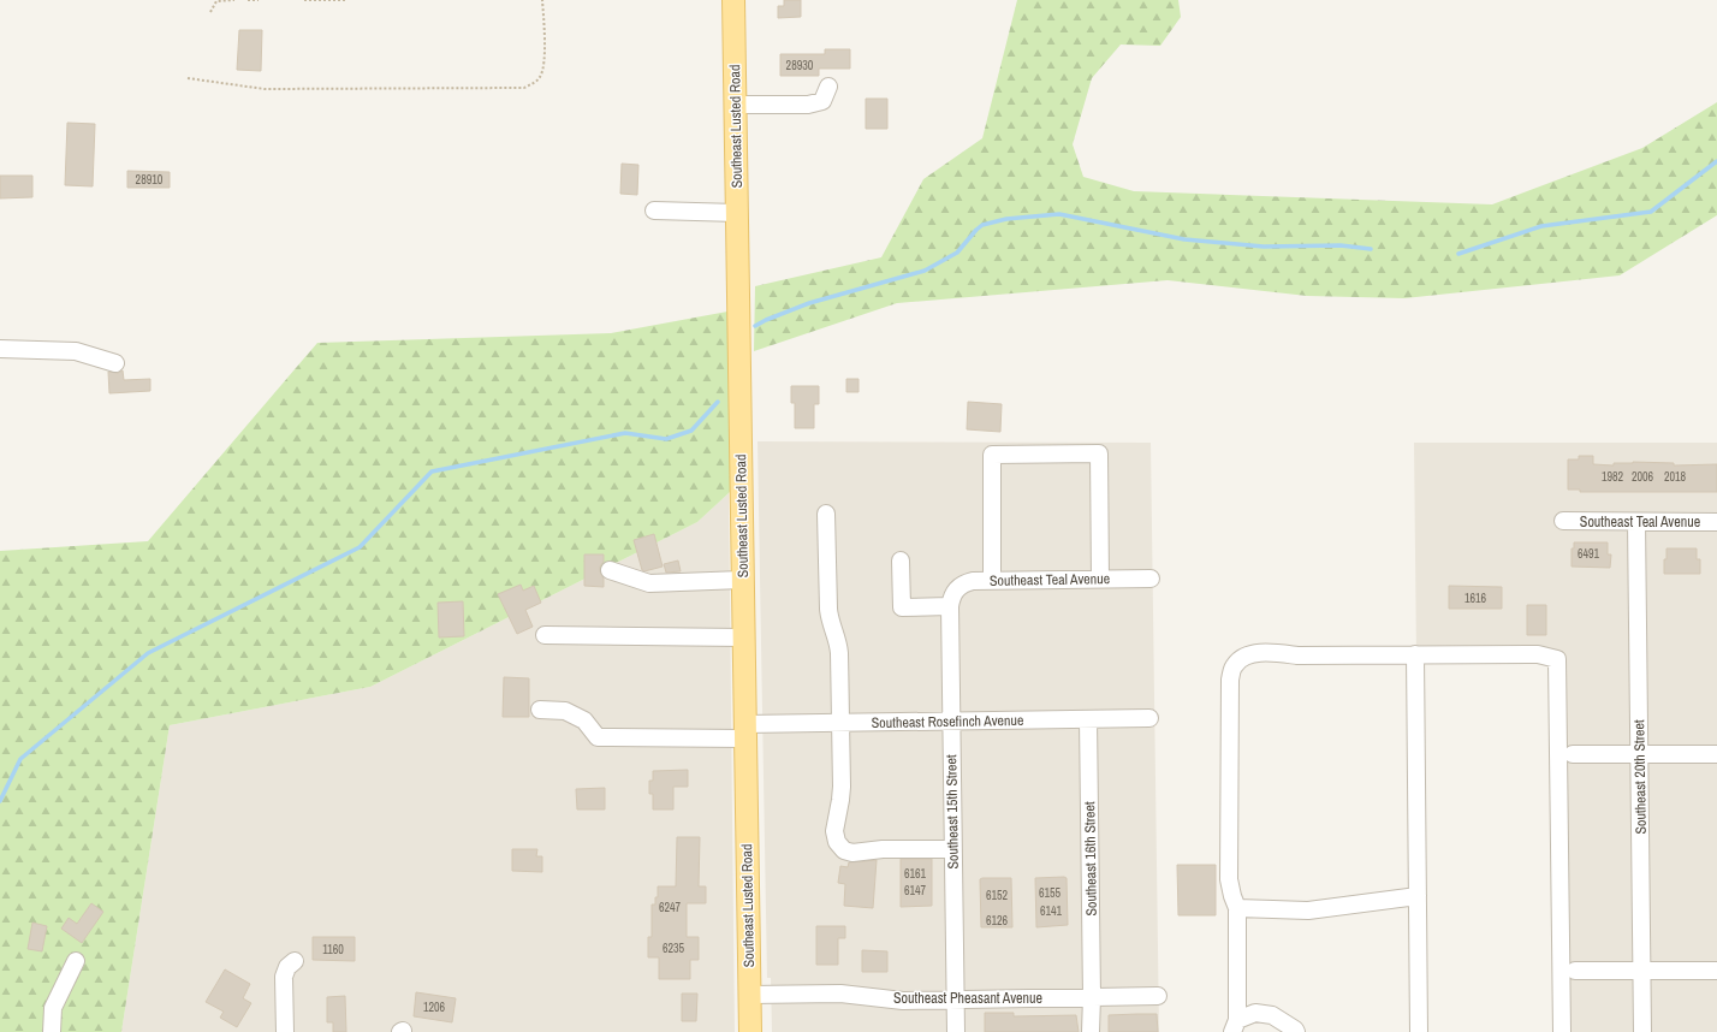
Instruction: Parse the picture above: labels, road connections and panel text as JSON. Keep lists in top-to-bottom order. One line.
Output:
{"streets":{"main road":["Southeast Lusted Road"],"street":["Southeast Teal Avenue","Southeast Rosefinch Avenue","Southeast 20th Street","Southeast 15th Street","Southeast 16th Street","Southeast Pheasant Avenue"]},"crossings":[["Southeast Lusted Road","Southeast Rosefinch Avenue"],["Southeast Lusted Road","Southeast Pheasant Avenue"],["Southeast Teal Avenue","Southeast 20th Street"],["Southeast Teal Avenue","Southeast 15th Street"],["Southeast Rosefinch Avenue","Southeast 15th Street"],["Southeast Rosefinch Avenue","Southeast 16th Street"],["Southeast 15th Street","Southeast Pheasant Avenue"],["Southeast 16th Street","Southeast Pheasant Avenue"]],"house_numbers":["28930","28910","1982","2006","2018","6491","1616","6161","6147","6155","6152","6247","6141","6126","6235","1160","1206"]}
